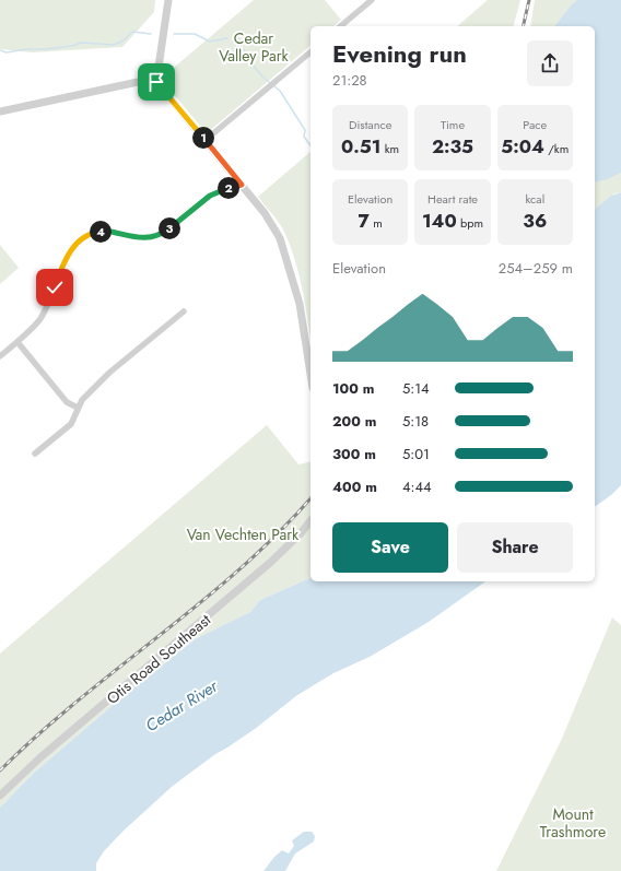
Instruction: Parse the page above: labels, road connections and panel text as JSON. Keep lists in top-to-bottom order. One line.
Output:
{"streets":{"street":["Otis Road Southeast"]},"water":["Cedar River"],"parks":["Cedar Valley Park","Van Vechten Park","Mount Trashmore"],"page":{"heading":["Evening run","21:28"],"stats":[["Distance","0.51 km"],["Time","2:35"],["Pace","5:04 /km"],["Elevation","7 m"],["Heart rate","140 bpm"],["kcal","36"]],"pins":["1","2","3","4"],"chart":["Elevation","254–259 m"],"list":[{"name":"100 m","note":"5:14"},{"name":"200 m","note":"5:18"},{"name":"300 m","note":"5:01"},{"name":"400 m","note":"4:44"}],"buttons":["Save","Share"]}}
